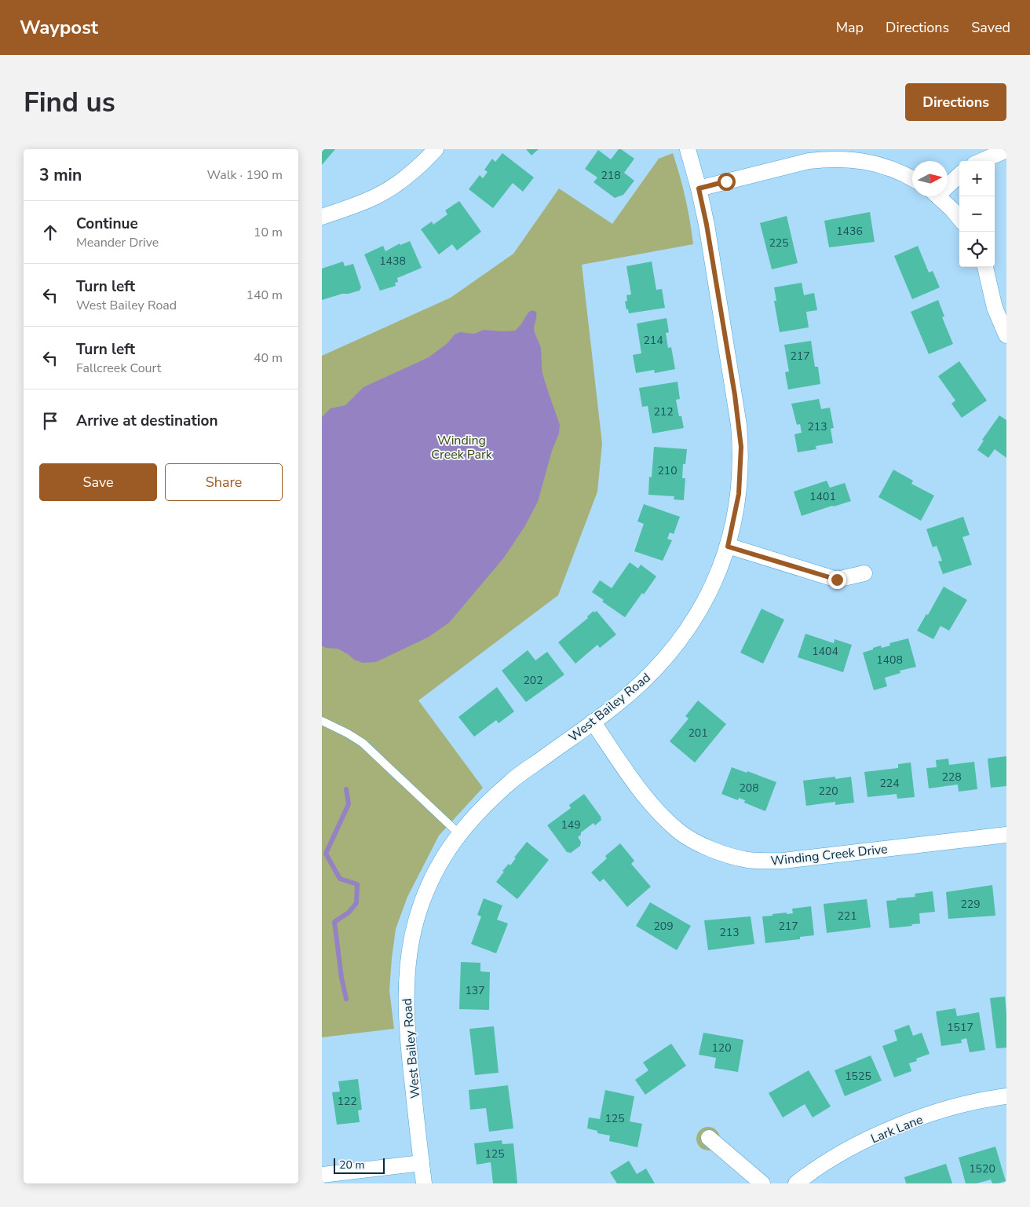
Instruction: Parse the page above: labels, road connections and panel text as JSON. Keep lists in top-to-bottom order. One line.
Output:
{"streets":{"street":["West Bailey Road","Winding Creek Drive","Lark Lane"]},"crossings":[["West Bailey Road","Winding Creek Drive"]],"parks":["Winding Creek Park"],"house_numbers":["218","1436","225","1438","214","217","212","213","210","1401","1404","1408","202","201","228","224","208","220","149","229","221","209","217","213","137","1517","120","1525","122","125","125","1520"],"scale_bar":"20 m","north":"right","page":{"header":"Waypost","nav":["Map","Directions","Saved"],"buttons":["Directions",["Save","Share"]],"title":"Find us","heading":["3 min","Walk · 190 m"],"map_buttons":["+","−"],"list":[["Continue","Meander Drive","10 m"],["Turn left","West Bailey Road","140 m"],["Turn left","Fallcreek Court","40 m"],"Arrive at destination"],"scale":"20 m"}}
